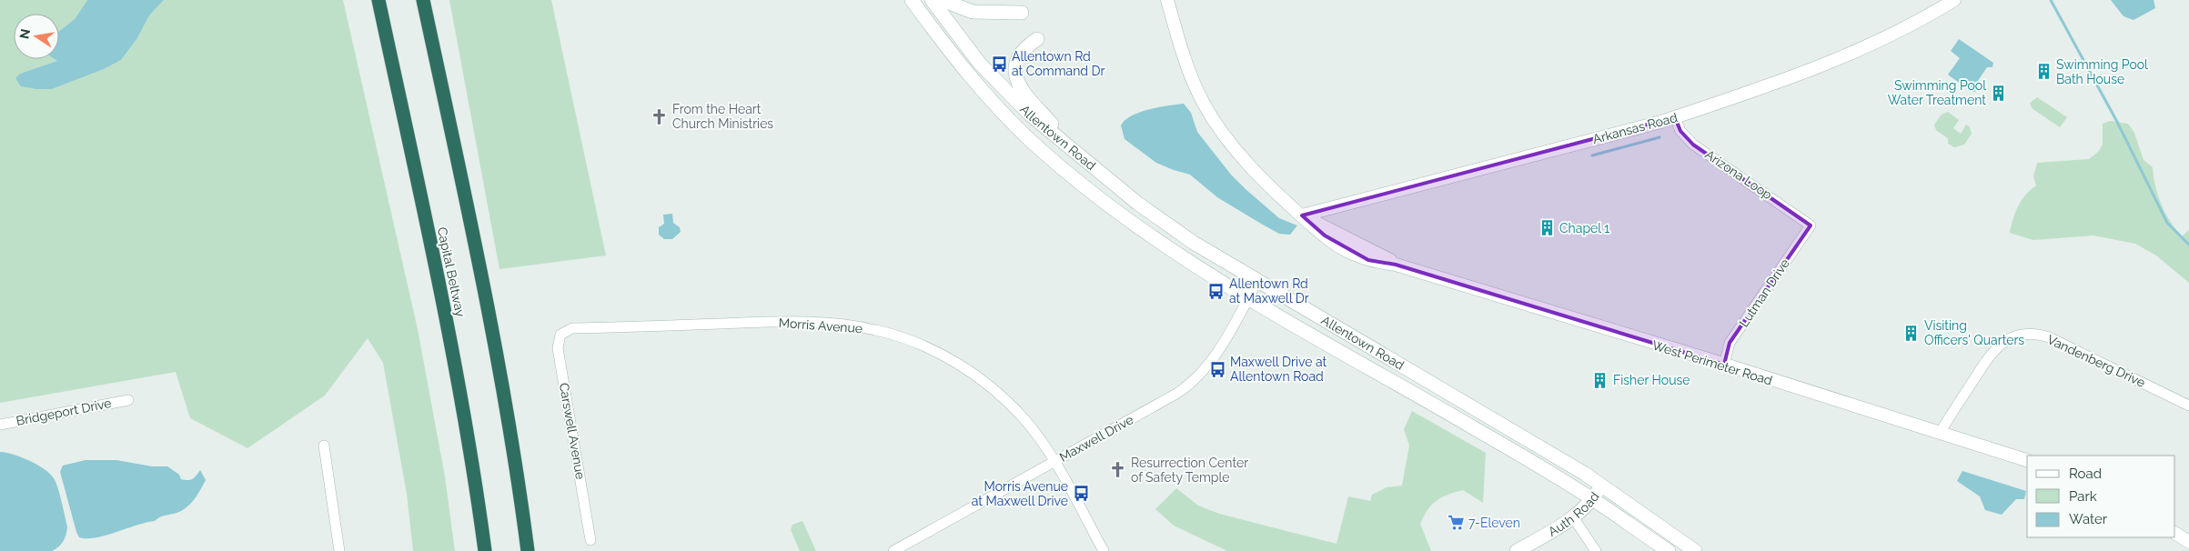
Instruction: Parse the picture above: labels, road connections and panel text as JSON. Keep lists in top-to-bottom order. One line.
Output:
{"streets":{"highway":["Capital Beltway"],"main road":["Allentown Road","Auth Road"],"street":["Arkansas Road","Arizona Loop","Lutman Drive","Morris Avenue","Vandenberg Drive","West Perimeter Road","Bridgeport Drive","Carswell Avenue","Maxwell Drive"]},"crossings":[["Arkansas Road","Arizona Loop"],["Arkansas Road","West Perimeter Road"],["Allentown Road","Maxwell Drive"],["Allentown Road","Auth Road"],["Arizona Loop","Lutman Drive"],["Lutman Drive","West Perimeter Road"],["Morris Avenue","Carswell Avenue"],["Morris Avenue","Maxwell Drive"],["Vandenberg Drive","West Perimeter Road"]],"places":{"bus stop":["Allentown Rd at Command Dr","Allentown Rd at Maxwell Dr","Maxwell Drive at Allentown Road","Morris Avenue at Maxwell Drive"],"building":["Swimming Pool Bath House","Swimming Pool Water Treatment","Chapel 1","Visiting Officers' Quarters","Fisher House"],"church":["From the Heart Church Ministries","Resurrection Center of Safety Temple"],"supermarket":["7-Eleven"]},"legend":["Road","Park","Water"],"north":"left"}
